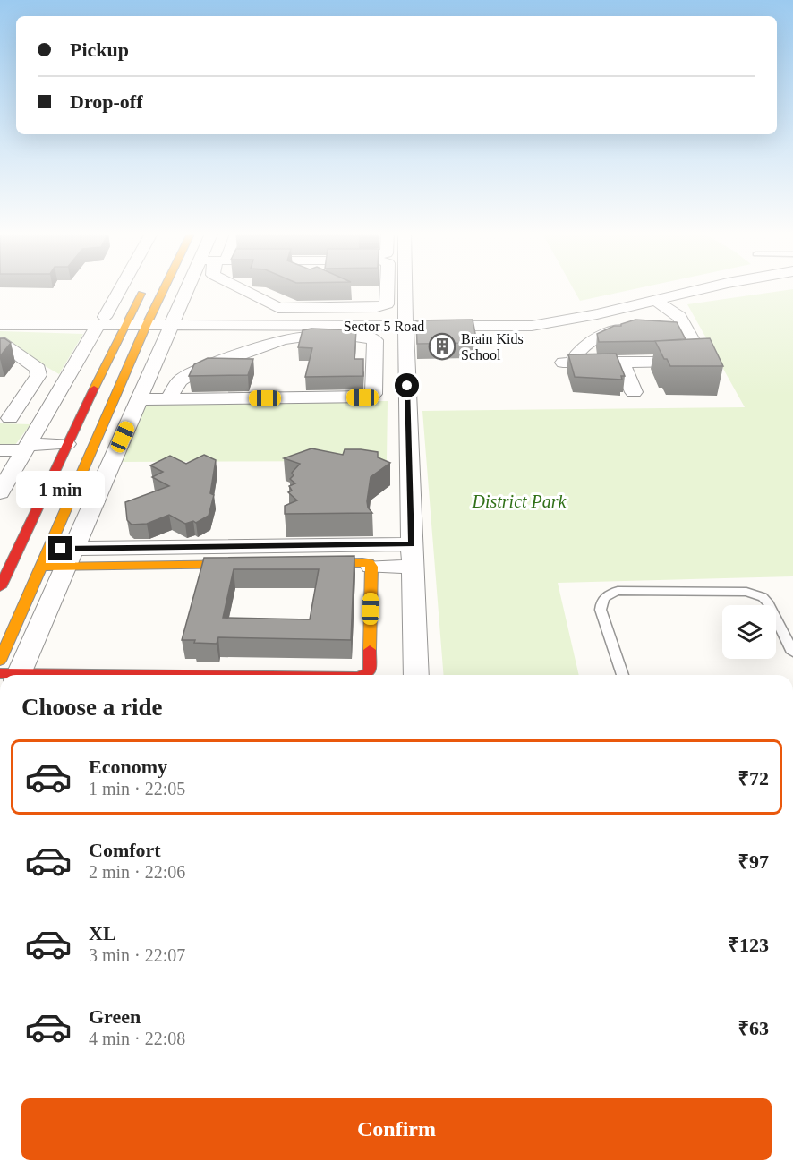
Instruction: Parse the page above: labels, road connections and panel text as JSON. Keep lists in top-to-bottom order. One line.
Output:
{"streets":{"street":["Sector 5 Road"]},"parks":["District Park"],"places":{"building":["Brain Kids School"]},"page":{"banner":["Pickup","Drop-off"],"bubble":"1 min","heading":"Choose a ride","list":[{"name":"Economy","note":"1 min · 22:05","value":"₹72"},{"name":"Comfort","note":"2 min · 22:06","value":"₹97"},{"name":"XL","note":"3 min · 22:07","value":"₹123"},{"name":"Green","note":"4 min · 22:08","value":"₹63"}],"buttons":"Confirm"}}
